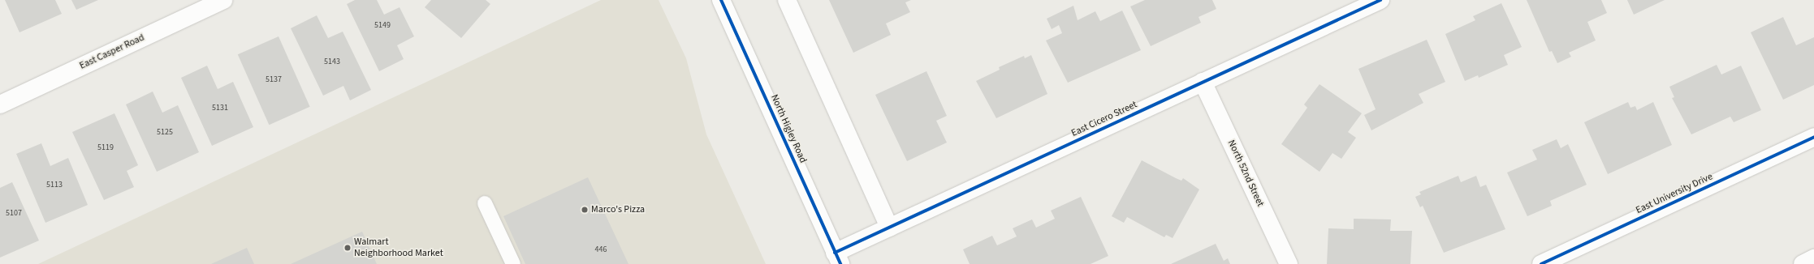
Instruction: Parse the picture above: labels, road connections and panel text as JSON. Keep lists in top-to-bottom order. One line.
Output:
{"streets":{"street":["East Casper Road","East Cicero Street","North Higley Road","North 52nd Street","East University Drive"]},"crossings":[["East Cicero Street","North Higley Road"],["East Cicero Street","North 52nd Street"]],"places":["Marco's Pizza","Walmart Neighborhood Market"],"house_numbers":["5149","5143","5137","5131","5125","5119","5113","5107","446"]}
